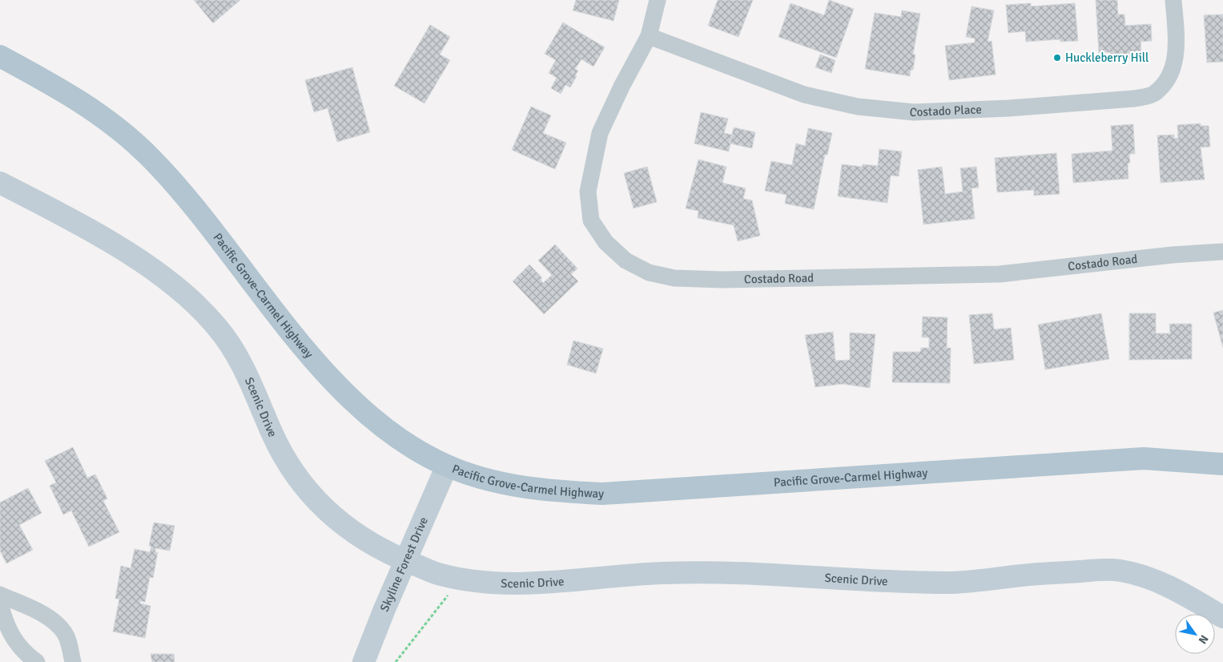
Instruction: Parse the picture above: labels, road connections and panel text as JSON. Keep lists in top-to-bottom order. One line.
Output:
{"streets":{"main road":["Pacific Grove-Carmel Highway"],"street":["Costado Place","Costado Road","Scenic Drive","Skyline Forest Drive"]},"crossings":[["Costado Place","Costado Road"],["Pacific Grove-Carmel Highway","Skyline Forest Drive"]],"places":["Huckleberry Hill"],"north":"bottom right"}
